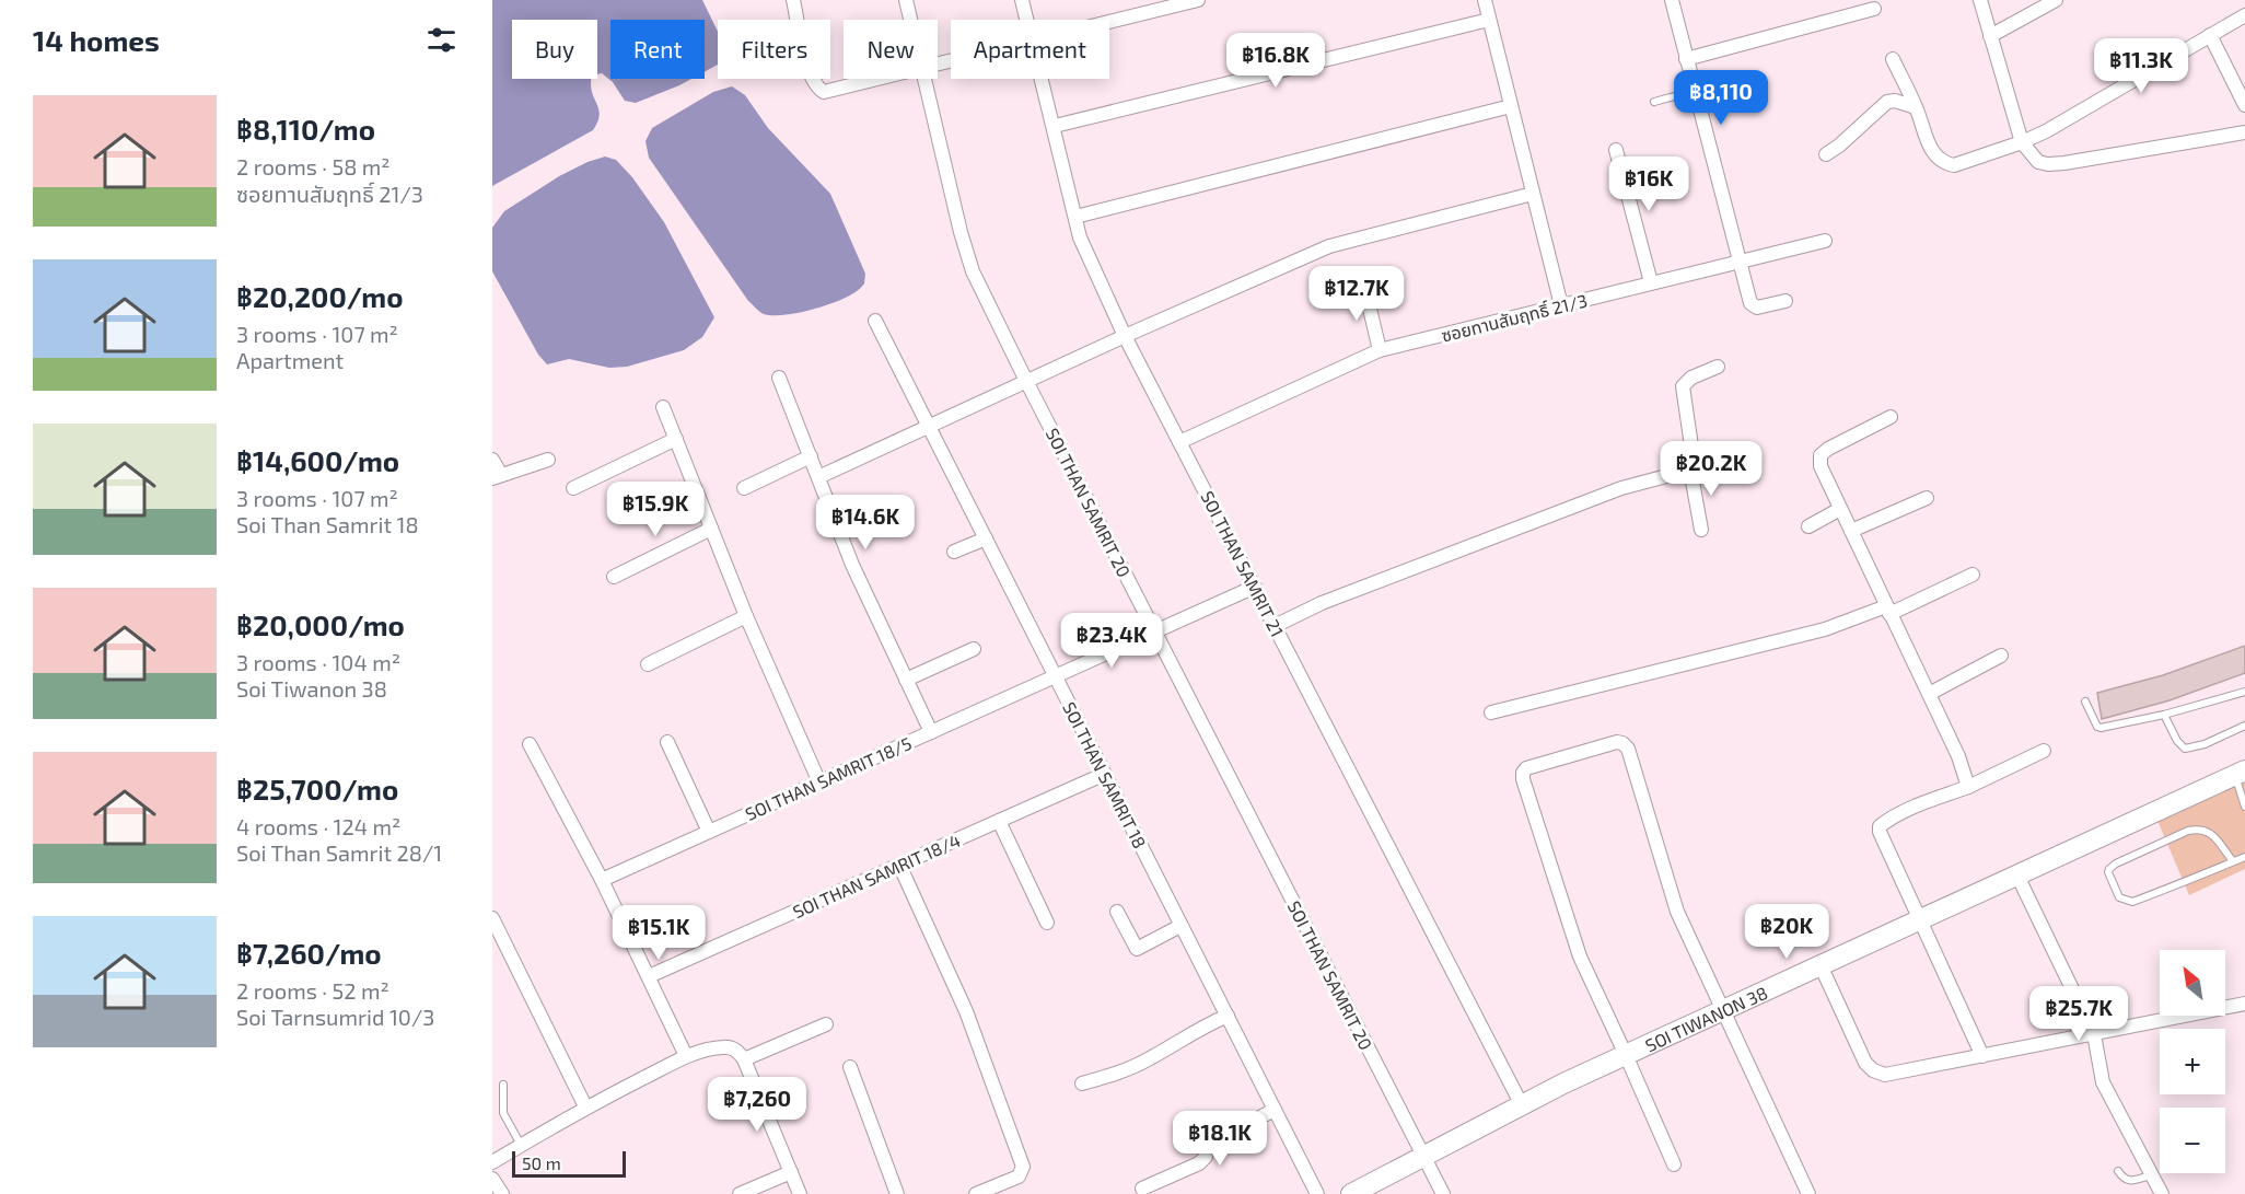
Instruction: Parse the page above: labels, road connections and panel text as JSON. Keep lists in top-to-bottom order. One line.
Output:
{"streets":{"street":["ซอยทานสัมฤทธิ์ 21/3","SOI THAN SAMRIT 20","SOI THAN SAMRIT 21","SOI THAN SAMRIT 18","SOI THAN SAMRIT 18/5","SOI THAN SAMRIT 18/4","SOI TIWANON 38"]},"crossings":[["ซอยทานสัมฤทธิ์ 21/3","SOI THAN SAMRIT 21"],["SOI THAN SAMRIT 20","SOI THAN SAMRIT 18/5"],["SOI THAN SAMRIT 20","SOI TIWANON 38"],["SOI THAN SAMRIT 21","SOI THAN SAMRIT 18/5"],["SOI THAN SAMRIT 21","SOI TIWANON 38"],["SOI THAN SAMRIT 18","SOI THAN SAMRIT 18/5"],["SOI THAN SAMRIT 18","SOI THAN SAMRIT 18/4"]],"scale_bar":"50 m","north":"top left","page":{"heading":"14 homes","chip":["Buy","Rent","Filters","New","Apartment"],"price":["฿16.8K","฿11.3K","฿8,110","฿16K","฿12.7K","฿20.2K","฿15.9K","฿14.6K","฿23.4K","฿20K","฿15.1K","฿25.7K","฿7,260","฿18.1K"],"list":[{"name":"฿8,110/mo","note":"2 rooms · 58 m² · ซอยทานสัมฤทธิ์ 21/3"},{"name":"฿20,200/mo","note":"3 rooms · 107 m² · Apartment"},{"name":"฿14,600/mo","note":"3 rooms · 107 m² · Soi Than Samrit 18"},{"name":"฿20,000/mo","note":"3 rooms · 104 m² · Soi Tiwanon 38"},{"name":"฿25,700/mo","note":"4 rooms · 124 m² · Soi Than Samrit 28/1"},{"name":"฿7,260/mo","note":"2 rooms · 52 m² · Soi Tarnsumrid 10/3"}],"map_buttons":["+","−"],"scale":"50 m"}}
